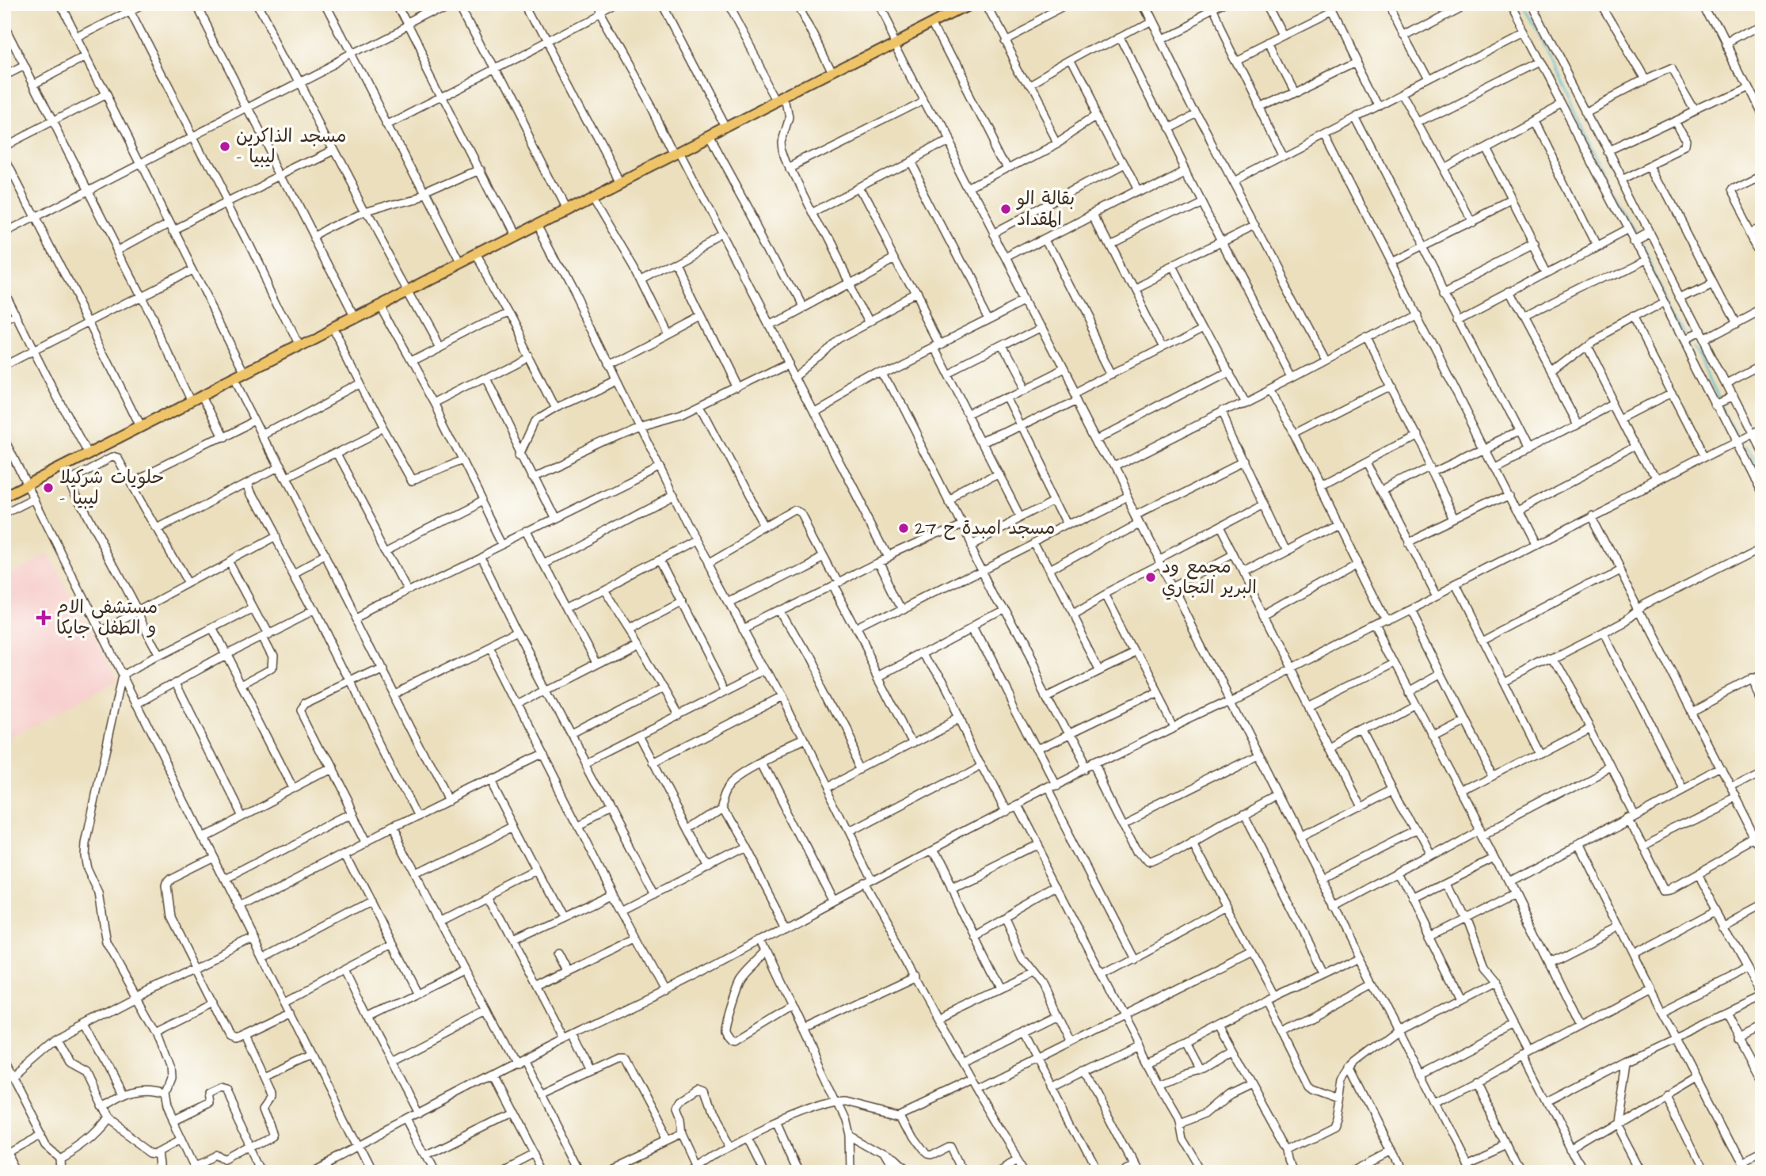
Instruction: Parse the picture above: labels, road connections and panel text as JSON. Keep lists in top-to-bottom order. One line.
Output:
{"places":{"other":["مسجد الذاكرين - ليبيا","بقالة الو المقداد","حلويات شركيلا - ليبيا","مسجد امبدة ح 27","مجمع ود البرير التجاري"],"health":["مستشفى الام و الطفل جايكا"]}}
